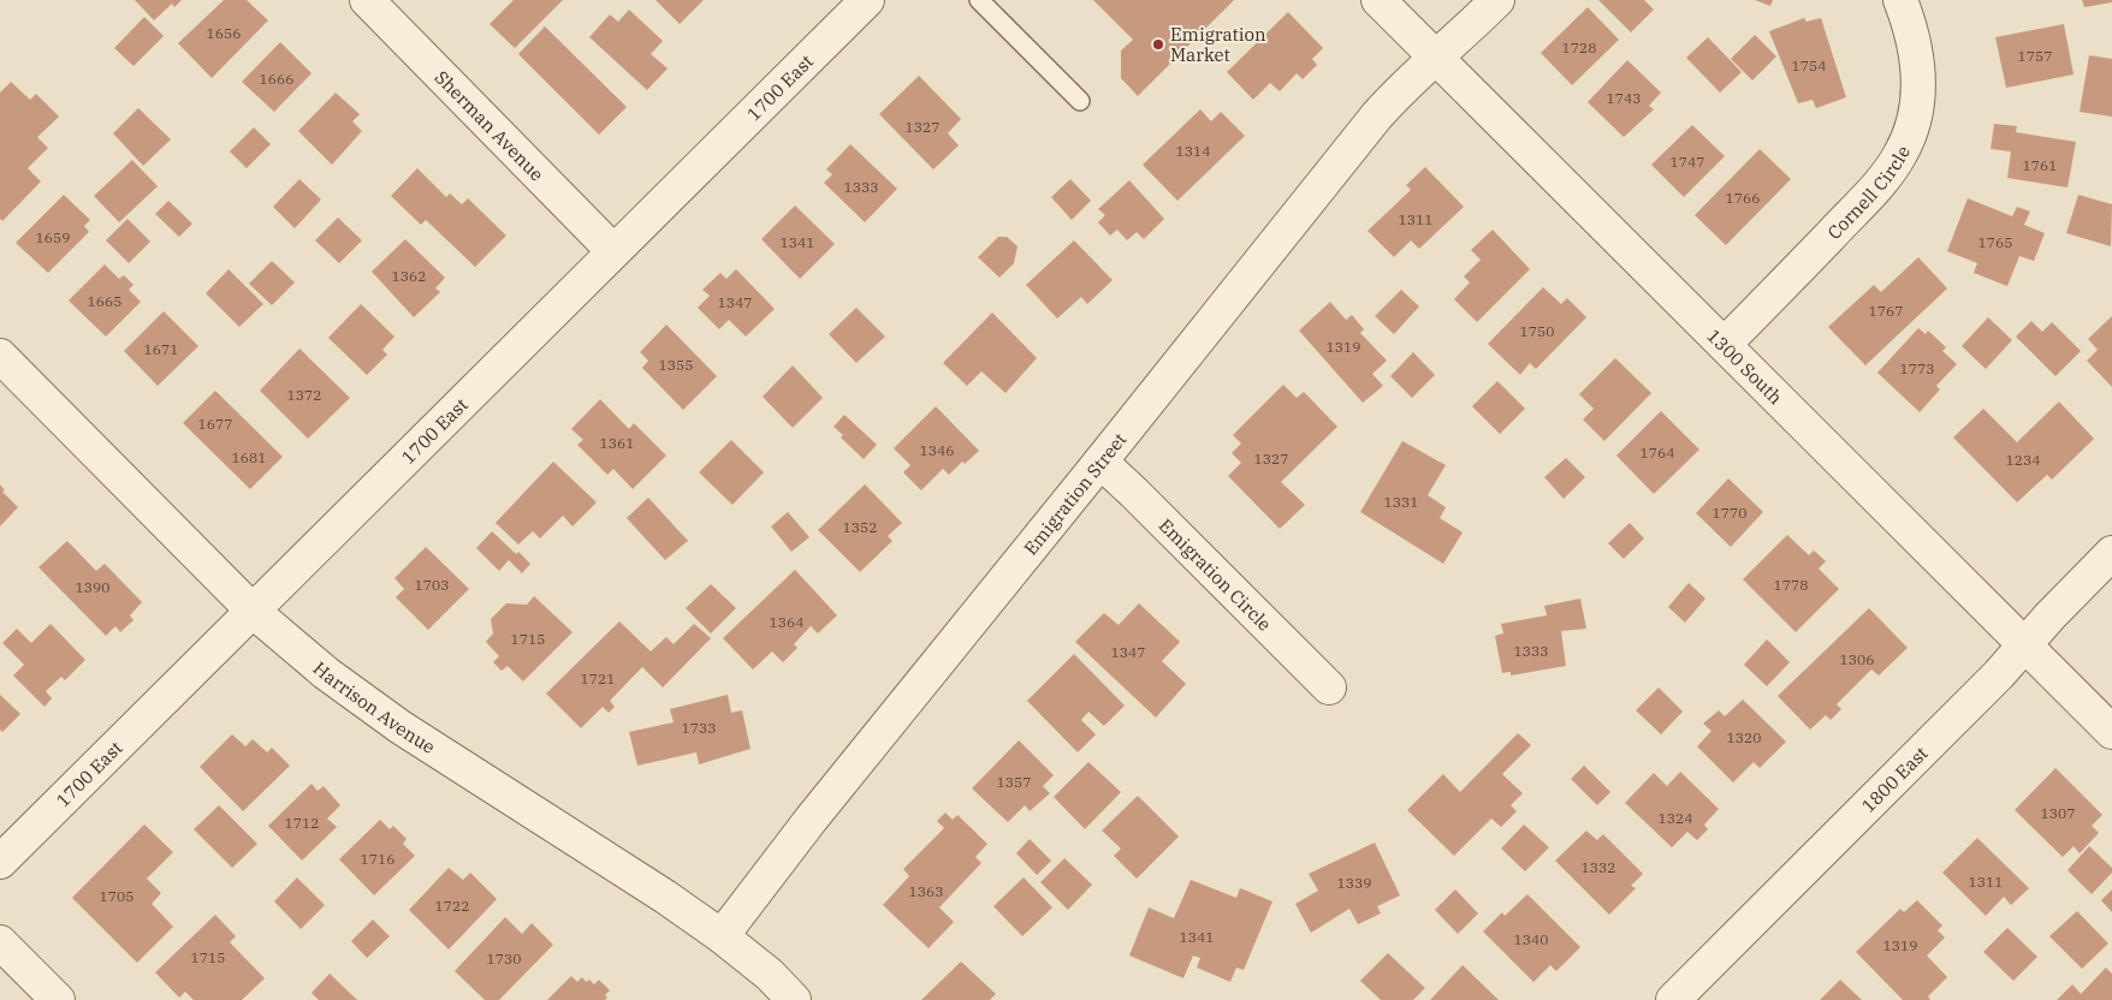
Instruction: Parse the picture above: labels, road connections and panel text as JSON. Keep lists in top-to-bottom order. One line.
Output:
{"streets":{"street":["1700 East","Sherman Avenue","Cornell Circle","1300 South","Emigration Street","Emigration Circle","Harrison Avenue","1800 East"]},"crossings":[["1700 East","Sherman Avenue"],["1700 East","Harrison Avenue"],["Cornell Circle","1300 South"],["1300 South","Emigration Street"],["1300 South","1800 East"],["Emigration Street","Emigration Circle"],["Emigration Street","Harrison Avenue"]],"places":["Emigration Market"],"house_numbers":["1656","1728","1757","1754","1666","1743","1327","1314","1747","1761","1333","1766","1311","1659","1341","1765","1362","1665","1347","1767","1750","1319","1671","1355","1773","1372","1677","1361","1346","1764","1681","1327","1234","1331","1770","1352","1703","1778","1390","1364","1715","1333","1347","1306","1721","1733","1320","1357","1307","1324","1712","1716","1332","1311","1339","1363","1705","1722","1341","1340","1319","1715","1730"]}
